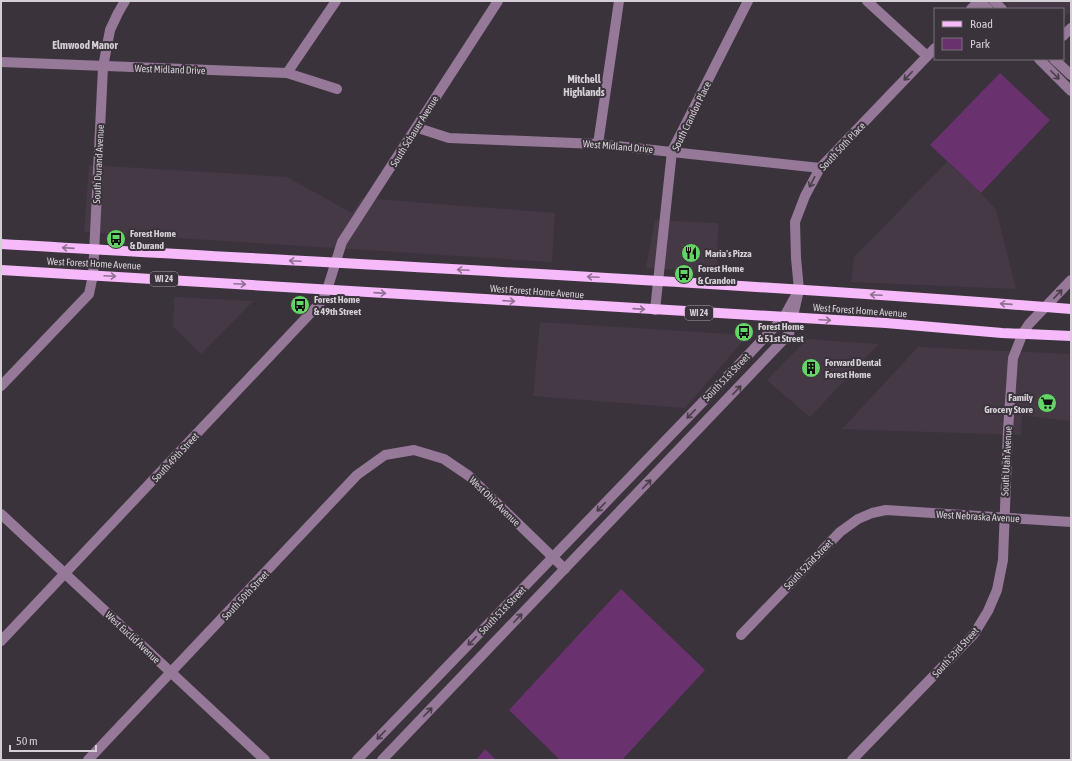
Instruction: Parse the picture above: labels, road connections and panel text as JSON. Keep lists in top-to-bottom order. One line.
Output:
{"streets":{"main road":["West Forest Home Avenue","WI 24"],"street":["West Midland Drive","South Crandon Place","South Schauer Avenue","South 50th Place","South Durand Avenue","South 51st Street","South 49th Street","South Utah Avenue","West Ohio Avenue","West Nebraska Avenue","South 52nd Street","South 50th Street","West Euclid Avenue","South 53rd Street"]},"crossings":[["West Midland Drive","South Crandon Place"],["West Midland Drive","South Schauer Avenue"],["West Midland Drive","South 50th Place"],["West Midland Drive","South Durand Avenue"],["South Crandon Place","West Forest Home Avenue"],["South Schauer Avenue","West Forest Home Avenue"],["South Schauer Avenue","South 49th Street"],["South 50th Place","West Forest Home Avenue"],["South 50th Place","South 51st Street"],["South Durand Avenue","West Forest Home Avenue"],["West Forest Home Avenue","South 51st Street"],["West Forest Home Avenue","South 49th Street"],["West Forest Home Avenue","South Utah Avenue"],["South 51st Street","West Ohio Avenue"],["South 49th Street","West Euclid Avenue"],["South Utah Avenue","West Nebraska Avenue"],["South Utah Avenue","South 53rd Street"],["West Ohio Avenue","South 50th Street"],["West Nebraska Avenue","South 52nd Street"],["West Nebraska Avenue","South 53rd Street"],["South 50th Street","West Euclid Avenue"]],"one_way":["South 50th Place"],"districts":["Elmwood Manor","Mitchell Highlands"],"places":{"bus stop":["Forest Home & Durand","Forest Home & Crandon","Forest Home & 49th Street","Forest Home & 51st Street"],"restaurant":["Maria's Pizza"],"building":["Forward Dental Forest Home"],"supermarket":["Family Grocery Store"]},"legend":["Road","Park"],"scale_bar":"50 m"}
